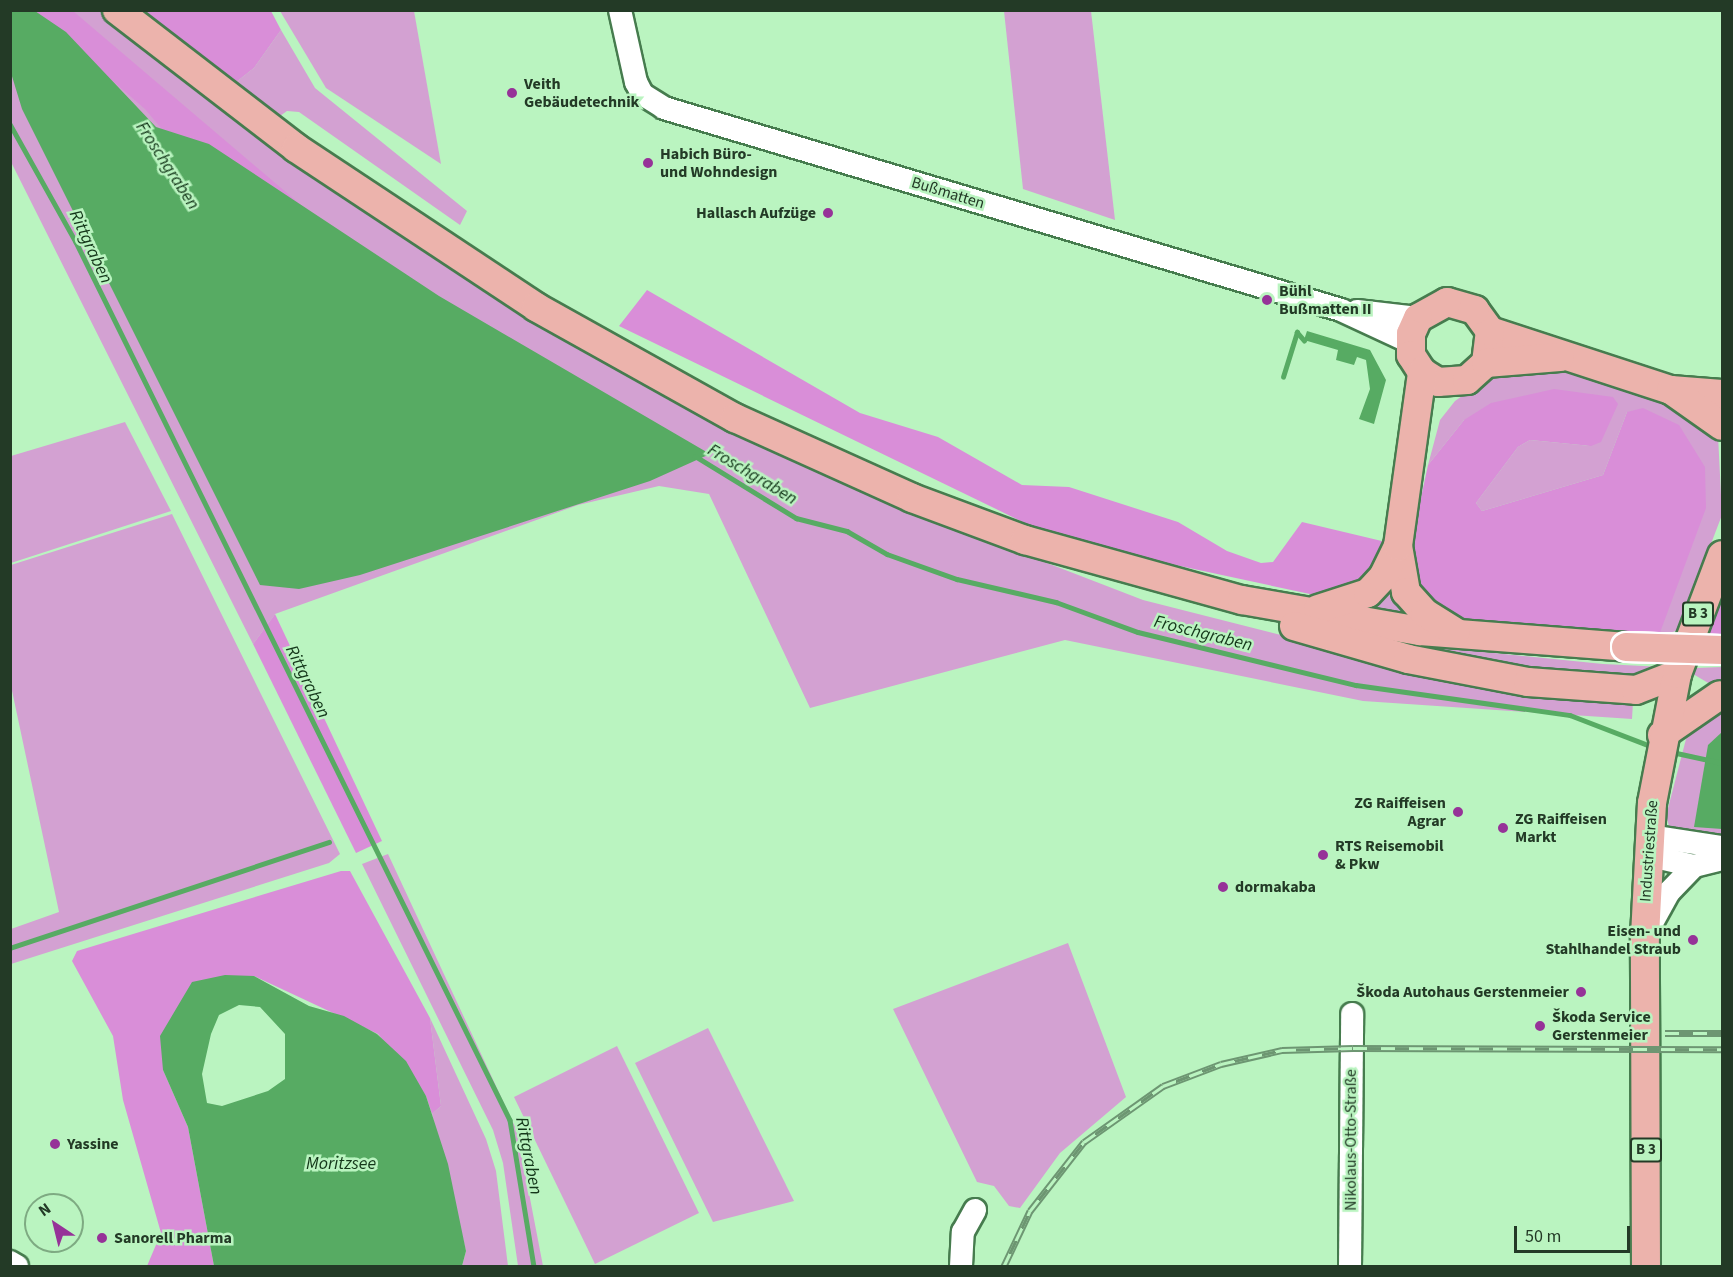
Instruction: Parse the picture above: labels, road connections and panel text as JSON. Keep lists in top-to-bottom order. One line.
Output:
{"streets":{"main road":["B 3","Industriestraße"],"street":["Bußmatten","Nikolaus-Otto-Straße"]},"water":["Froschgraben","Rittgraben","Moritzsee"],"places":["Veith Gebäudetechnik","Habich Büro- und Wohndesign","Hallasch Aufzüge","Bühl Bußmatten II","ZG Raiffeisen Agrar","ZG Raiffeisen Markt","RTS Reisemobil & Pkw","dormakaba","Eisen- und Stahlhandel Straub","Škoda Autohaus Gerstenmeier","Škoda Service Gerstenmeier","Yassine","Sanorell Pharma"],"scale_bar":"50 m","north":"top left"}
